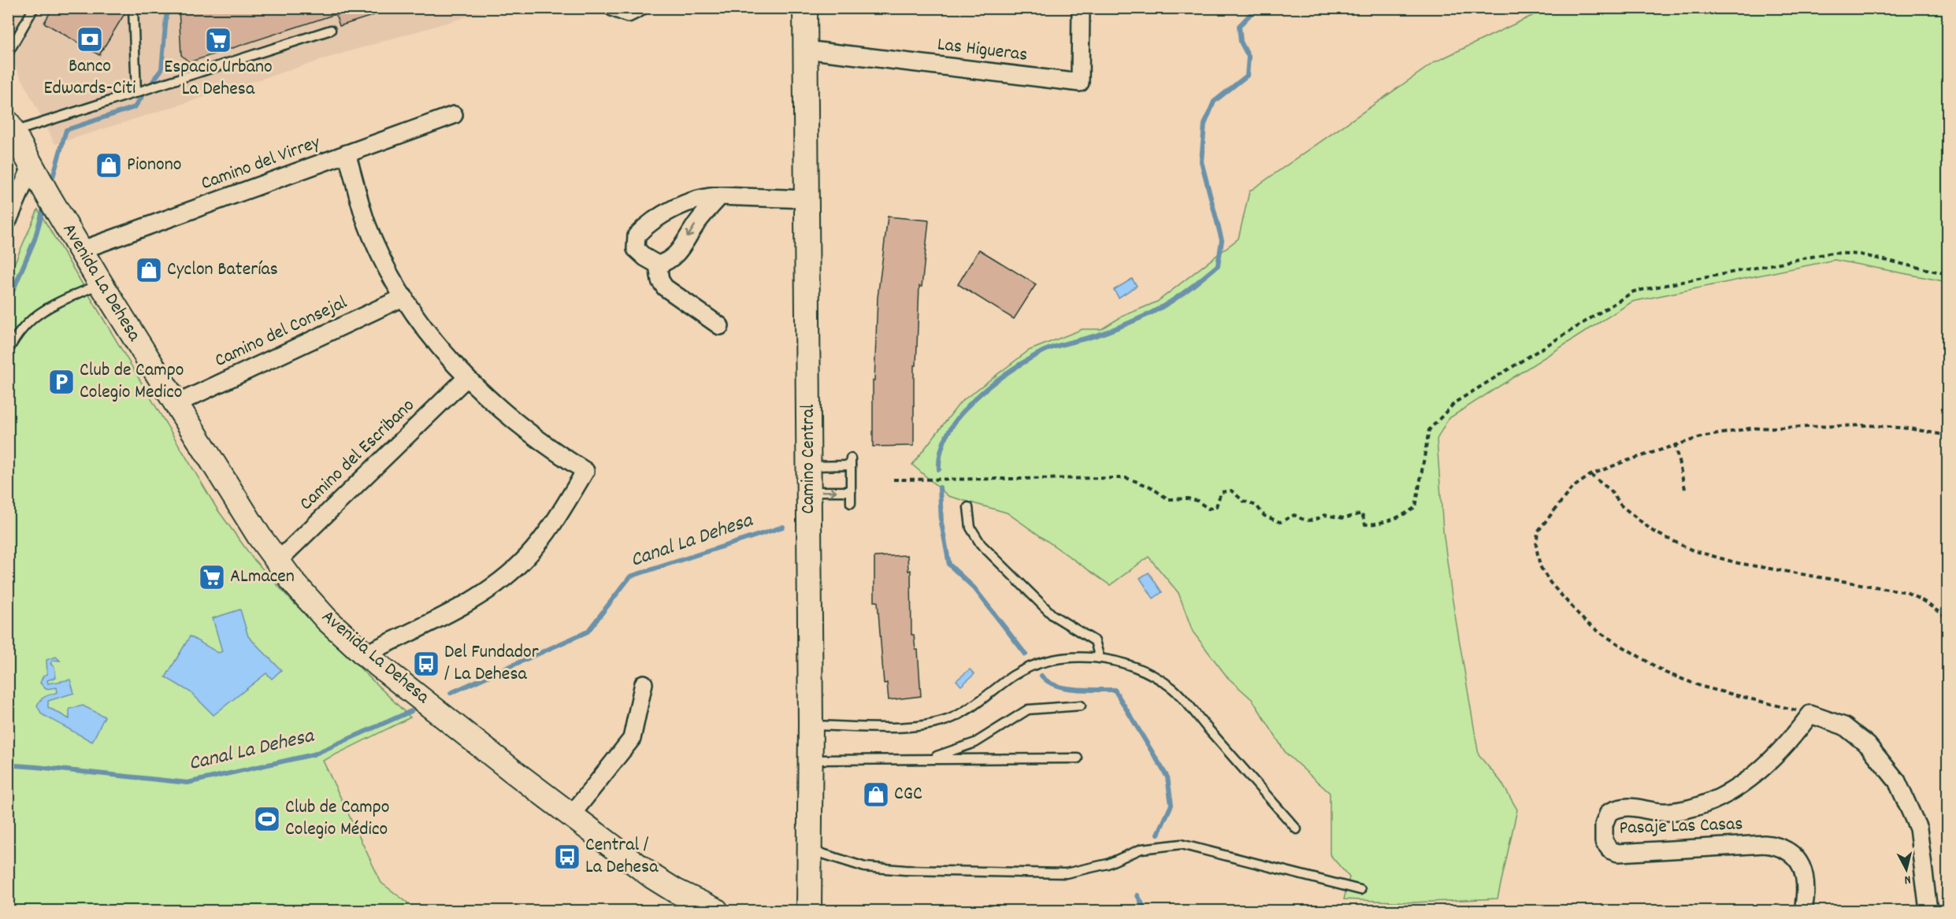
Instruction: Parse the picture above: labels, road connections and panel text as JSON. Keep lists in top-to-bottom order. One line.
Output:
{"streets":{"main road":["Avenida La Dehesa","Camino Central"],"street":["Las Higueras","Camino del Virrey","Camino del Consejal","Camino del Escribano","Pasaje Las Casas"]},"crossings":[["Las Higueras","Camino Central"],["Camino del Virrey","Avenida La Dehesa"],["Avenida La Dehesa","Camino del Consejal"],["Avenida La Dehesa","Camino del Escribano"]],"water":["Canal La Dehesa"],"places":{"bank":["Banco Edwards-Citi"],"supermarket":["Espacio Urbano La Dehesa","ALmacen"],"shop":["Pionono","Cyclon Baterías","CGC"],"parking":["Club de Campo Colegio Medico"],"bus stop":["Del Fundador / La Dehesa","Central / La Dehesa"],"sports":["Club de Campo Colegio Médico"]},"north":"bottom"}
